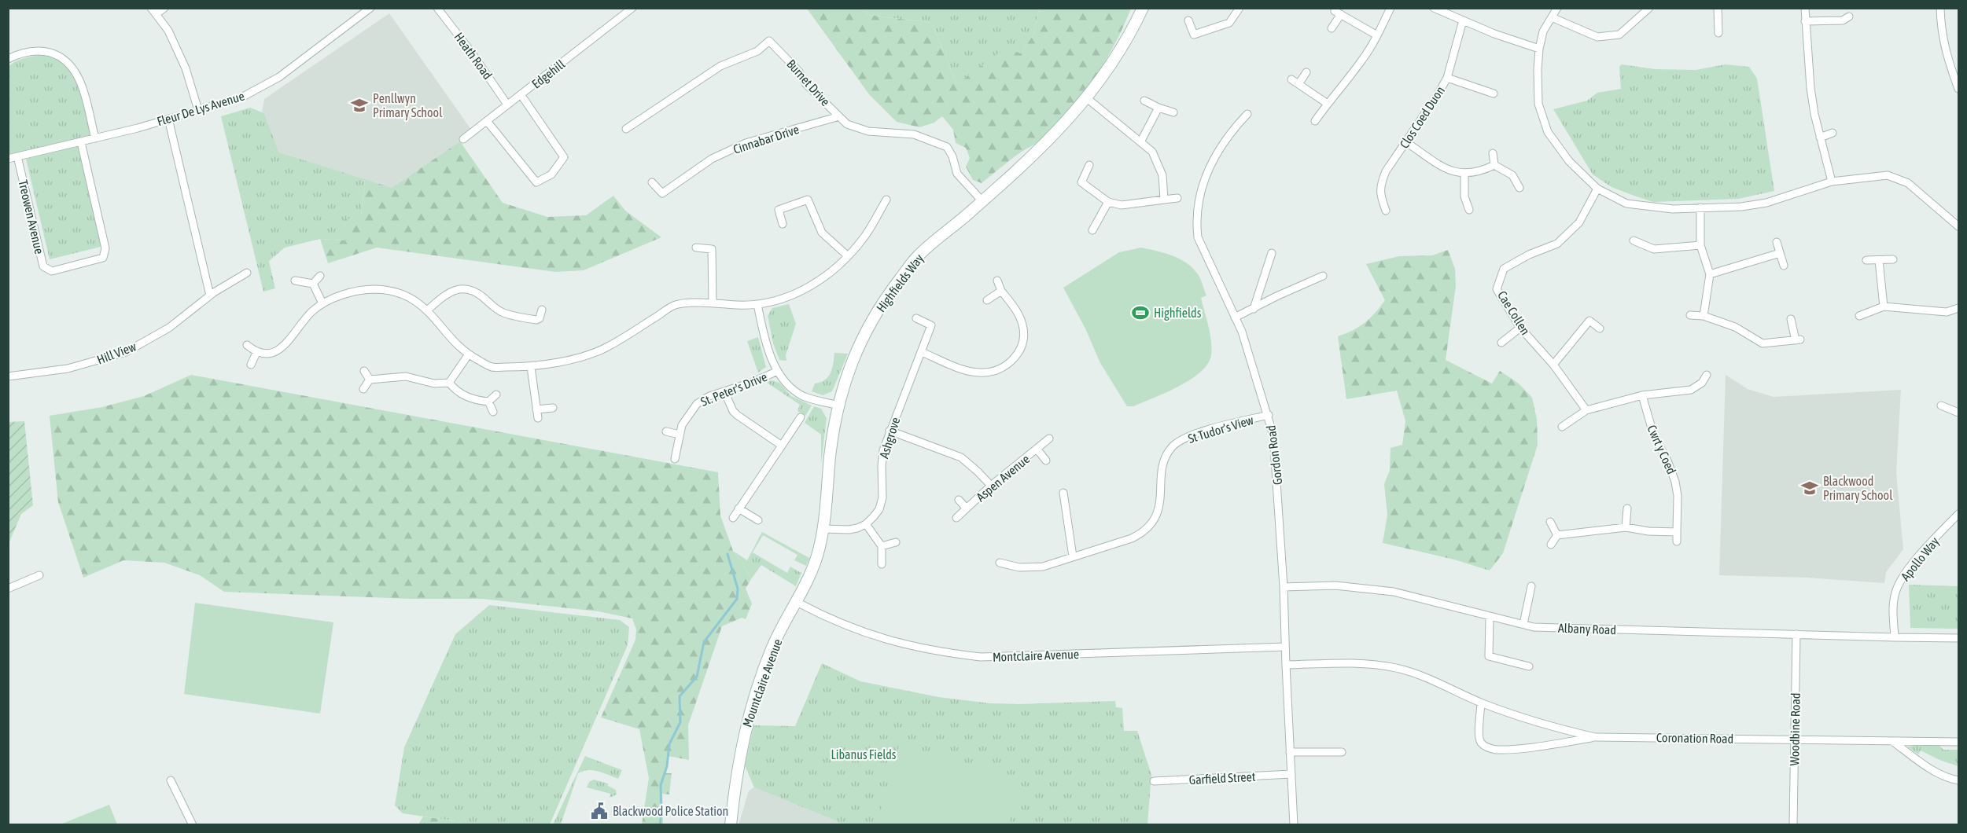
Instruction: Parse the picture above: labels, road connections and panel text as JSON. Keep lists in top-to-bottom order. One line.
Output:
{"streets":{"main road":["Highfields Way","Mountclaire Avenue"],"street":["Heath Road","Edgehill","Burnet Drive","Fleur De Lys Avenue","Clos Coed Duon","Cinnabar Drive","Treowen Avenue","Cae Collen","Hill View","St. Peter's Drive","St Tudor's View","Ashgrove","Cwrt y Coed","Gordon Road","Aspen Avenue","Apollo Way","Albany Road","Montclaire Avenue","Woodbine Road","Coronation Road","Garfield Street"]},"crossings":[["Heath Road","Edgehill"],["Burnet Drive","Cinnabar Drive"],["Burnet Drive","Highfields Way"],["Fleur De Lys Avenue","Treowen Avenue"],["Highfields Way","Montclaire Avenue"],["Highfields Way","Mountclaire Avenue"],["St Tudor's View","Gordon Road"],["Gordon Road","Albany Road"],["Gordon Road","Montclaire Avenue"],["Gordon Road","Coronation Road"],["Gordon Road","Garfield Street"],["Apollo Way","Albany Road"],["Albany Road","Woodbine Road"],["Montclaire Avenue","Mountclaire Avenue"],["Woodbine Road","Coronation Road"]],"parks":["Libanus Fields"],"places":{"school or university":["Penllwyn Primary School","Blackwood Primary School"],"sports":["Highfields"],"public building":["Blackwood Police Station"]}}
